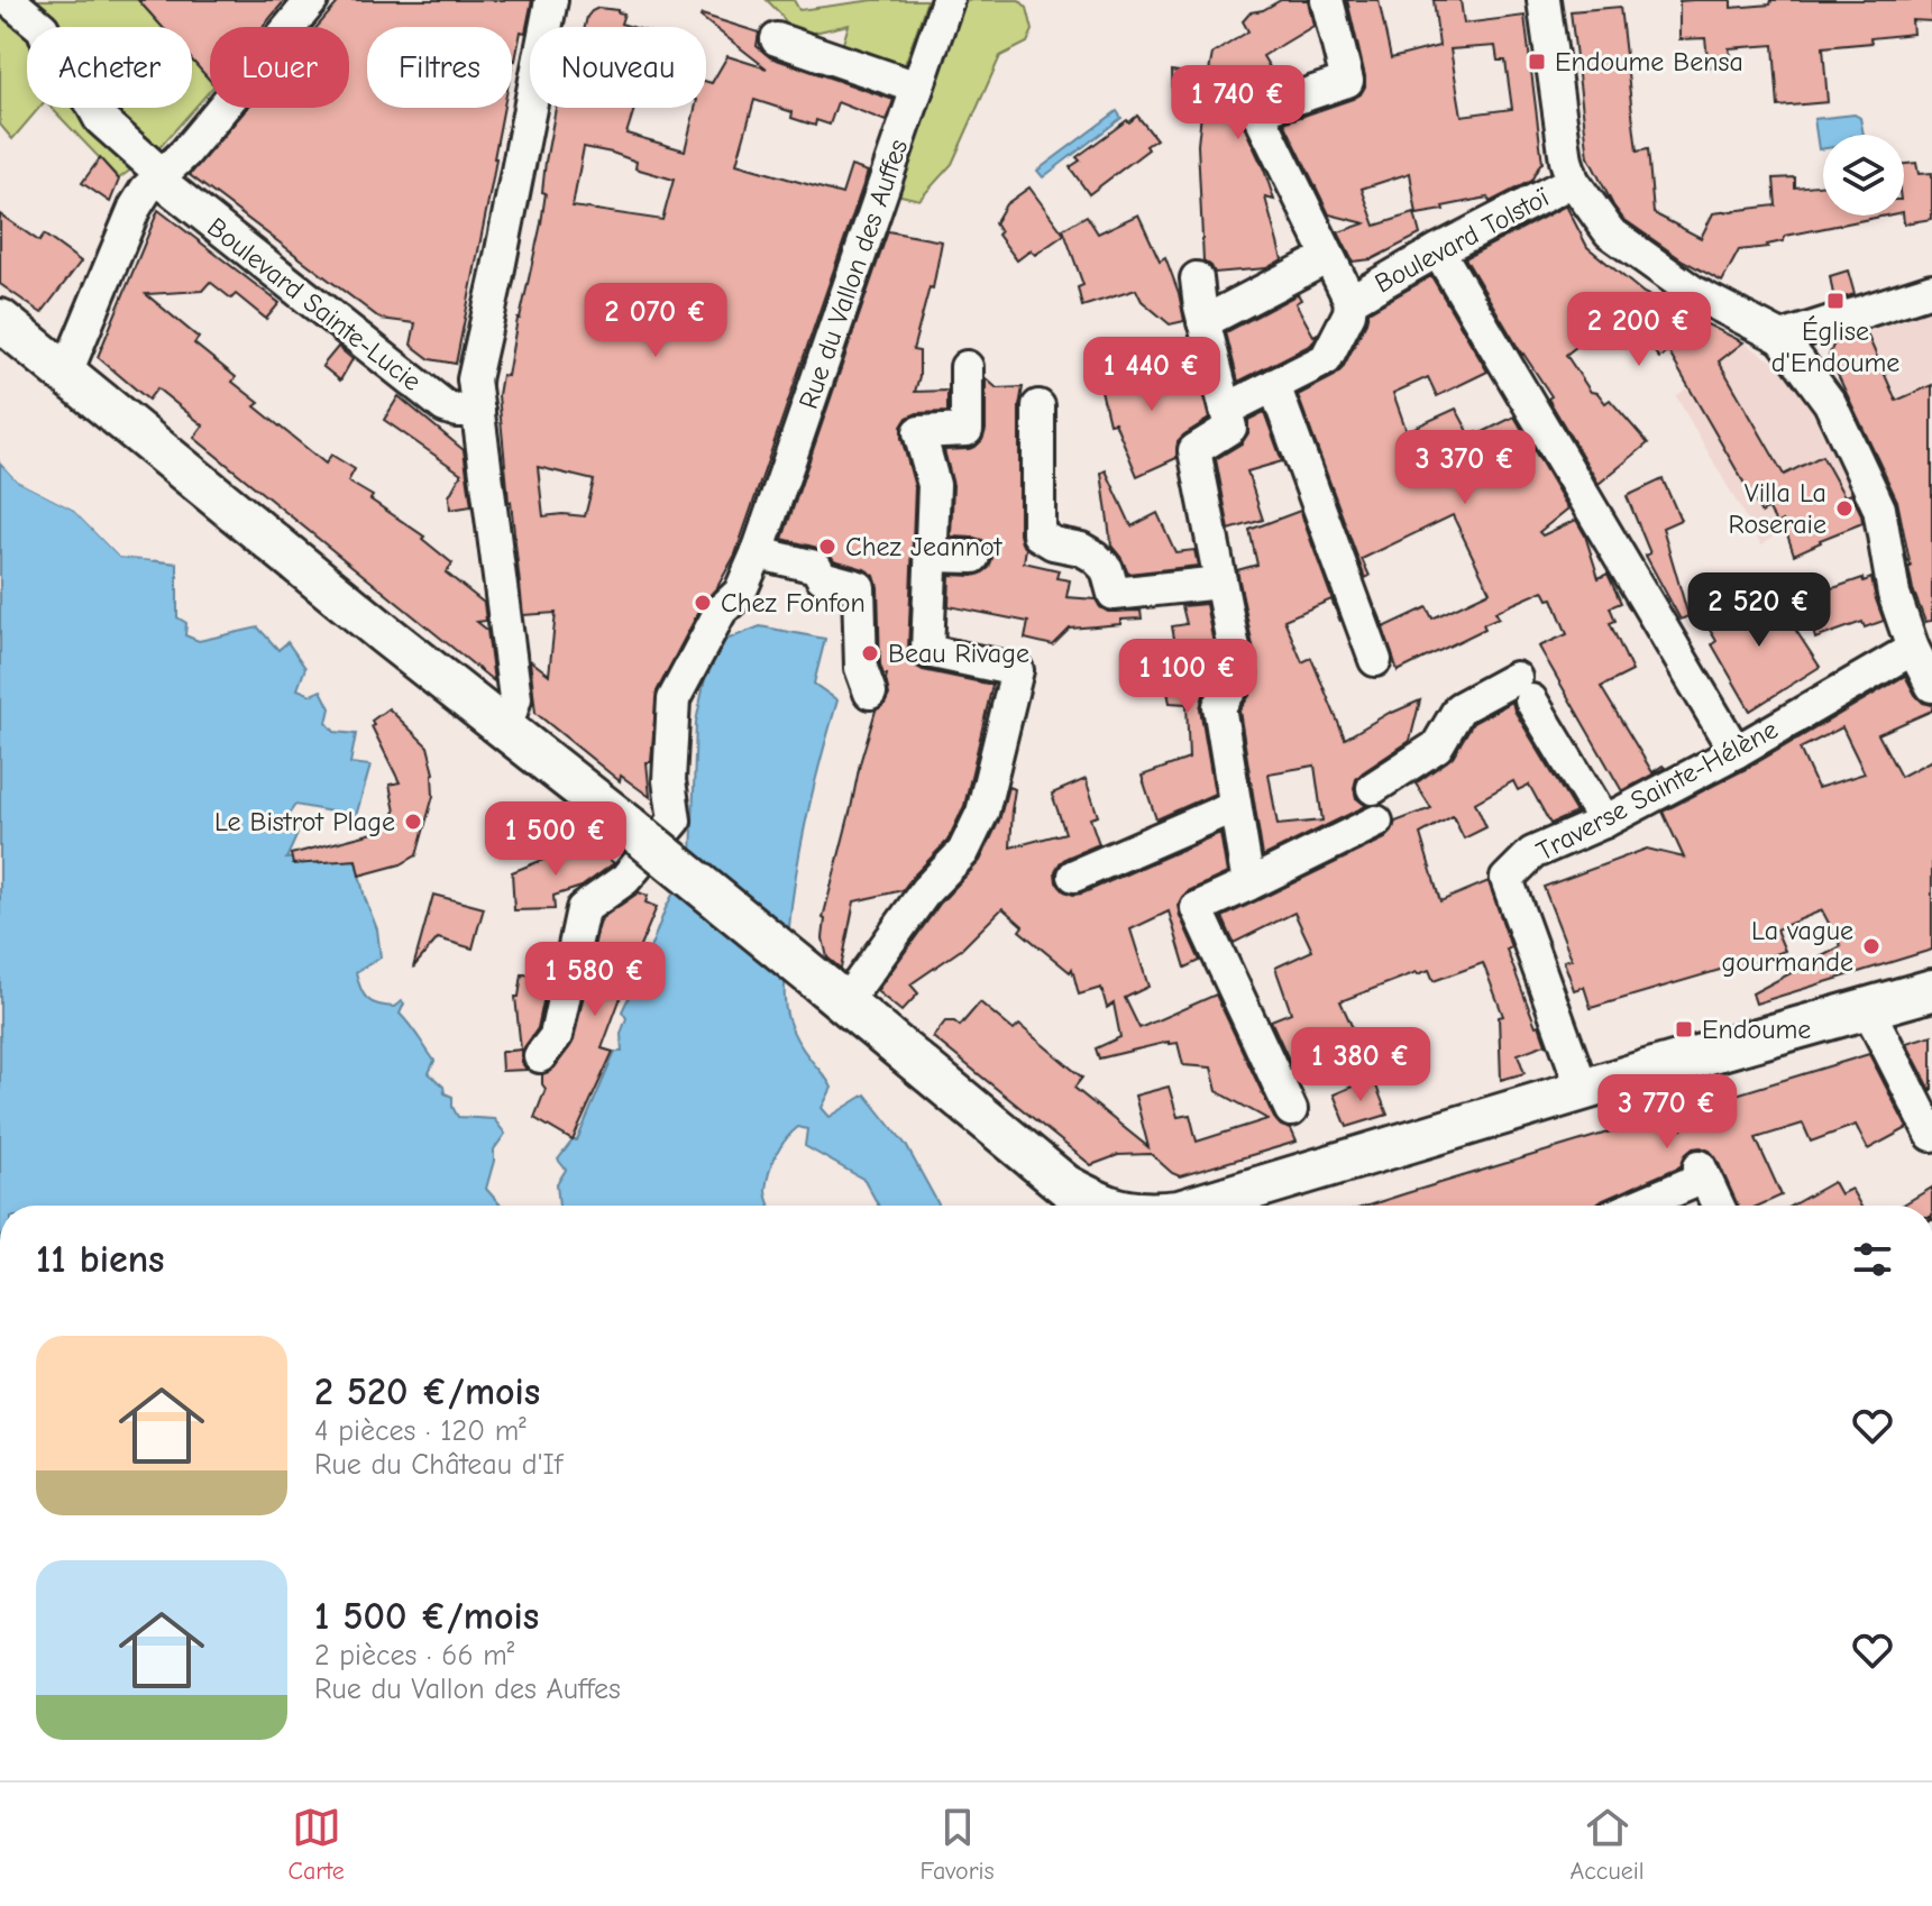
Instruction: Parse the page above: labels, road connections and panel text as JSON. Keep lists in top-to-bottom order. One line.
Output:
{"streets":{"street":["Boulevard Tolstoï","Rue du Vallon des Auffes","Boulevard Sainte-Lucie","Traverse Sainte-Hélène"]},"places":{"transit":["Endoume Bensa","Église d'Endoume","Endoume"],"other":["Villa La Roseraie","Chez Jeannot","Chez Fonfon","Beau Rivage","Le Bistrot Plage","La vague gourmande"]},"page":{"chip":["Acheter","Louer","Filtres","Nouveau"],"price":["1 740 €","2 070 €","2 200 €","1 440 €","3 370 €","2 520 €","1 100 €","1 500 €","1 580 €","1 380 €","3 770 €"],"heading":"11 biens","list":[{"name":"2 520 €/mois","note":"4 pièces · 120 m² · Rue du Château d'If"},{"name":"1 500 €/mois","note":"2 pièces · 66 m² · Rue du Vallon des Auffes"}],"tabs":["Carte","Favoris","Accueil"]}}
